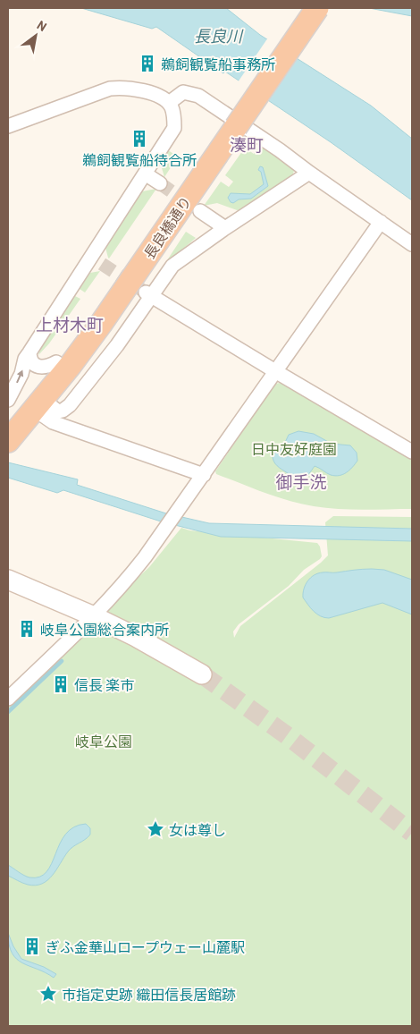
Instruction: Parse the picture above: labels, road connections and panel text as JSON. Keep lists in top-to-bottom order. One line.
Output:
{"streets":{"highway":["長良橋通り"]},"districts":["湊町","上材木町","御手洗"],"water":["長良川"],"parks":["日中友好庭園","岐阜公園"],"places":{"building":["鵜飼観覧船事務所","鵜飼観覧船待合所","岐阜公園総合案内所","信長 楽市","ぎふ金華山ロープウェー山麓駅"],"place":["女は尊し","市指定史跡 織田信長居館跡"]},"north":"top right"}
